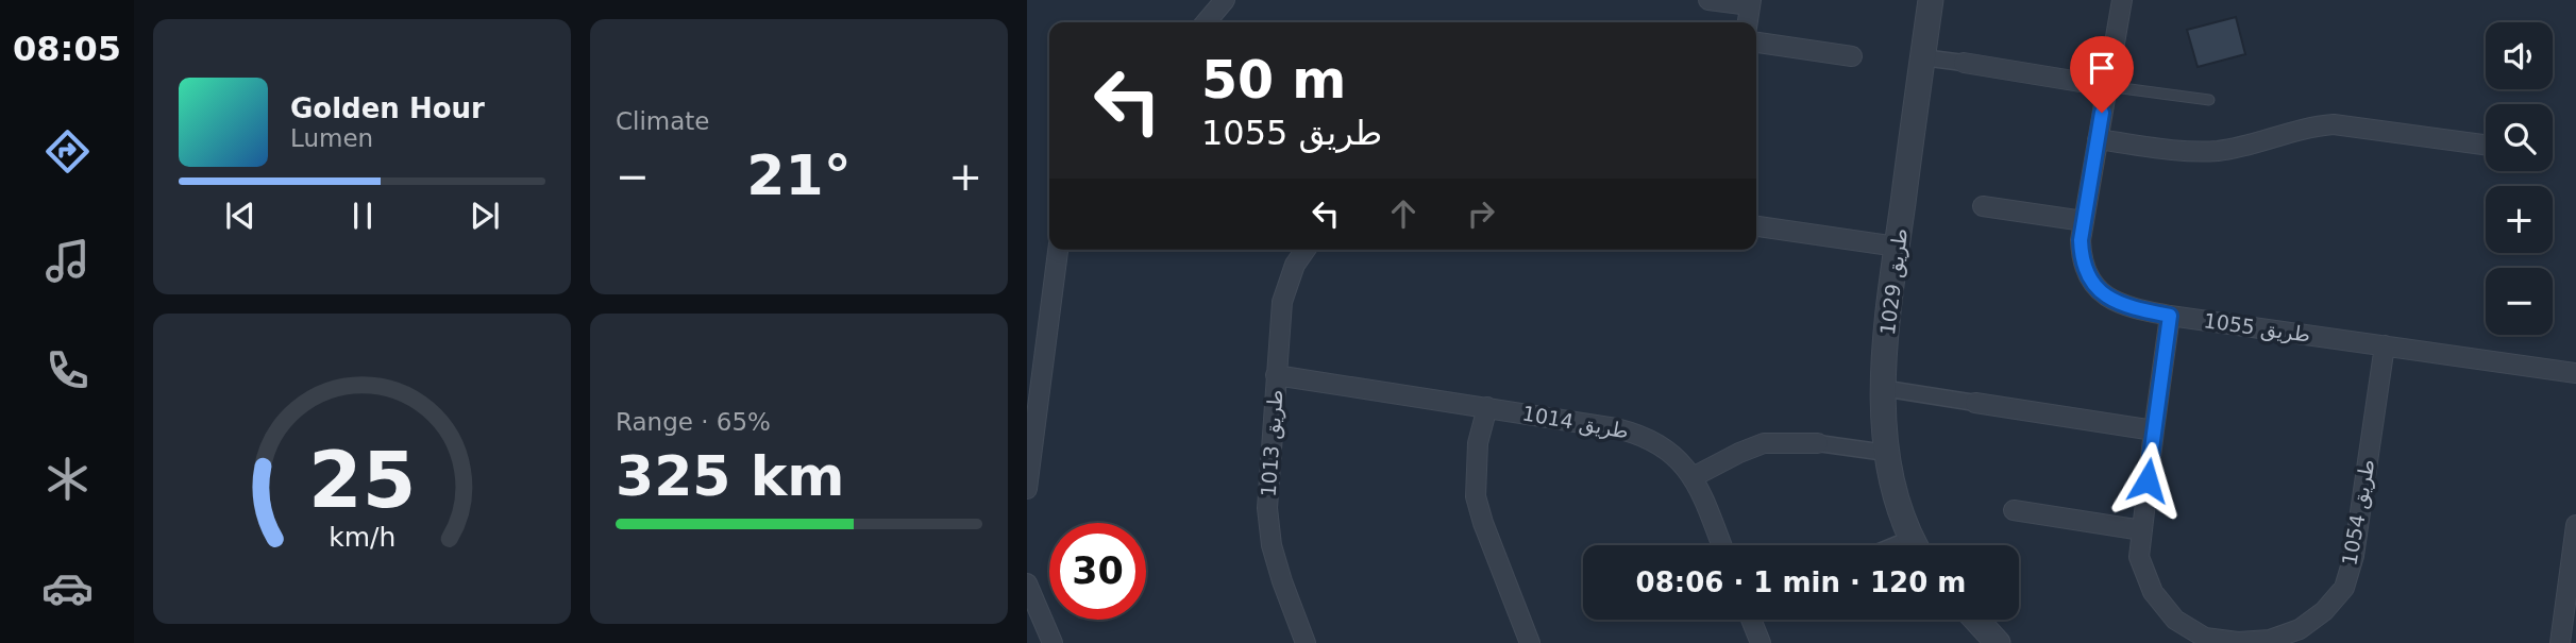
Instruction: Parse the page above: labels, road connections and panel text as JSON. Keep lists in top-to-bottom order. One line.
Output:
{"streets":{"street":["طريق 1029","طريق 1055","طريق 1014","طريق 1013","طريق 1054"]},"crossings":[["طريق 1055","طريق 1054"],["طريق 1014","طريق 1013"]],"page":{"tabs":"08:05","tile":["Climate",["Range · 65%","325 km"]],"map_buttons":["+","−"],"turn":["50 m","طريق 1055"],"song":["Golden Hour","Lumen"],"heat":["−","21°","+"],"limit":"30","trip":"08:06 · 1 min · 120 m","gauge":["25","km/h"]}}
